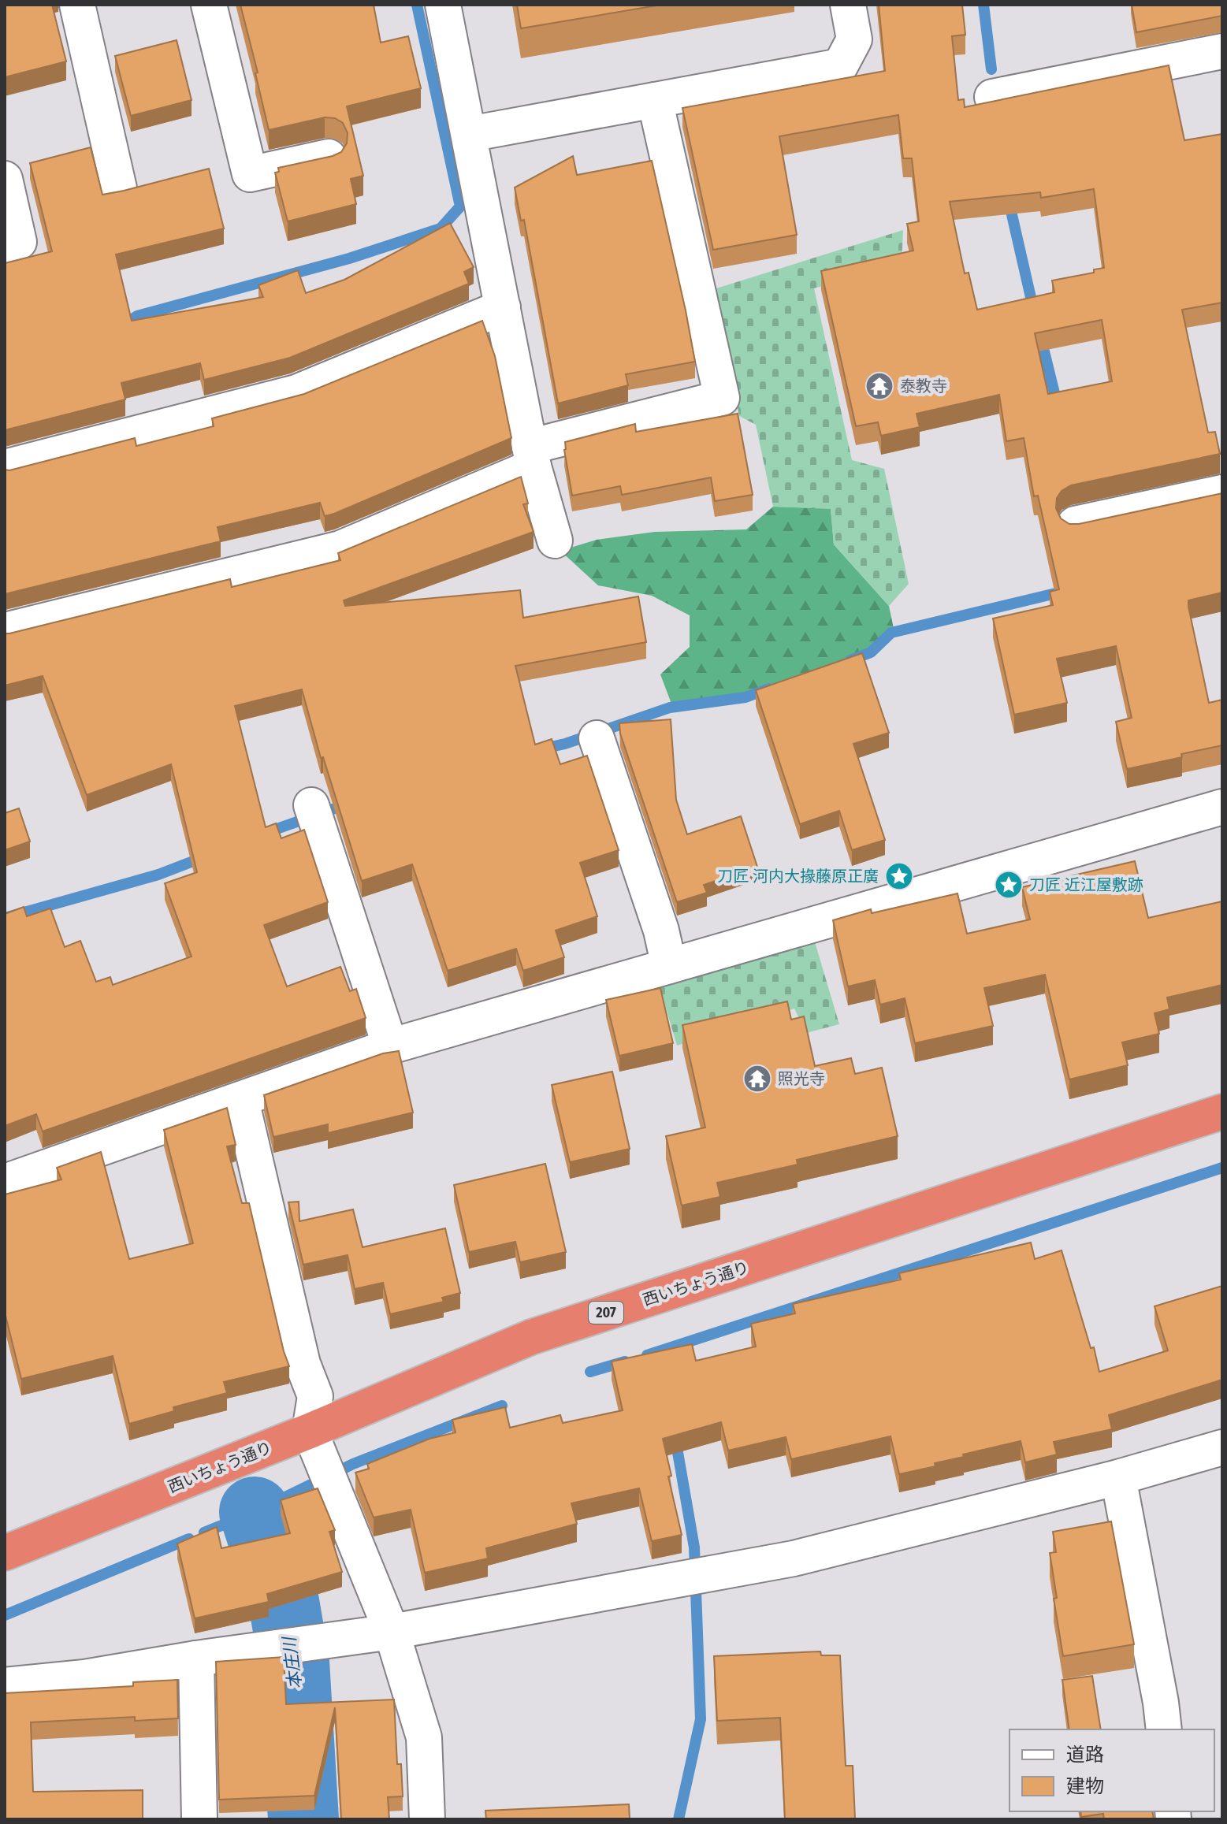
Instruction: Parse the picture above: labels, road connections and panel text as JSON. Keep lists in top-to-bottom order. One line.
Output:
{"streets":{"highway":["西いちょう通り","207"]},"water":["本庄川"],"places":{"temple":["泰教寺","照光寺"],"place":["刀匠 河内大掾藤原正廣","刀匠 近江屋敷跡"]},"legend":["道路","建物"]}
